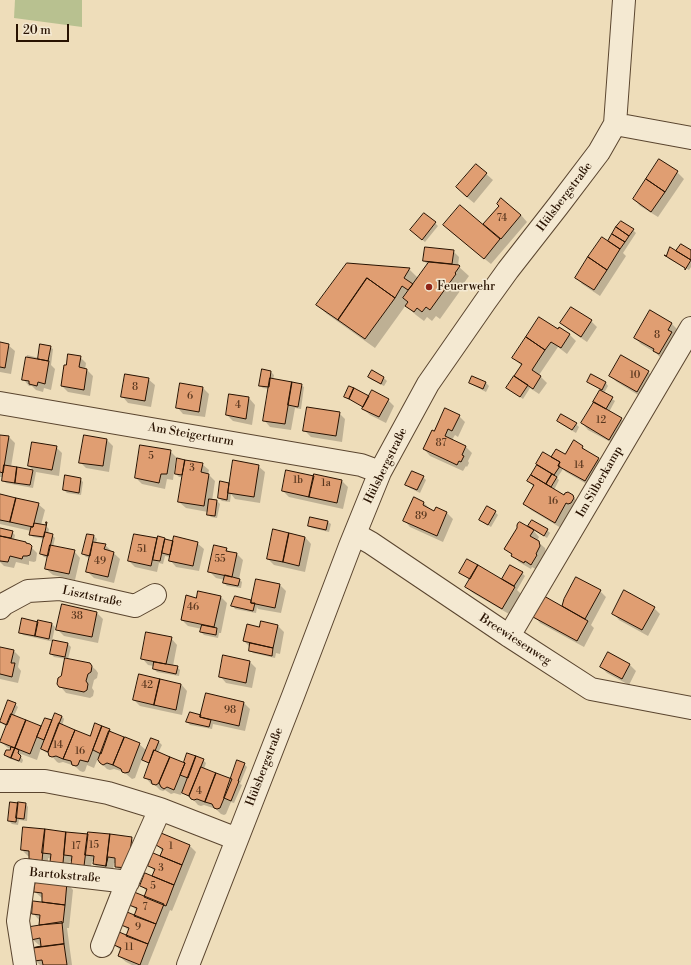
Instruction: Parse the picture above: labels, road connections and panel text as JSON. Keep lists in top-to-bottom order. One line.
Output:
{"streets":{"street":["Hülsbergstraße","Am Steigerturm","Im Silberkamp","Lisztstraße","Breewiesenweg","Bartokstraße"]},"crossings":[["Hülsbergstraße","Am Steigerturm"],["Hülsbergstraße","Breewiesenweg"],["Im Silberkamp","Breewiesenweg"]],"places":["Feuerwehr"],"house_numbers":["74","8","10","8","6","4","12","87","5","14","3","1b","1a","16","89","51","55","49","46","38","42","98","14","16","4","15","17","1","3","5","7","9","11"],"scale_bar":"20 m"}
